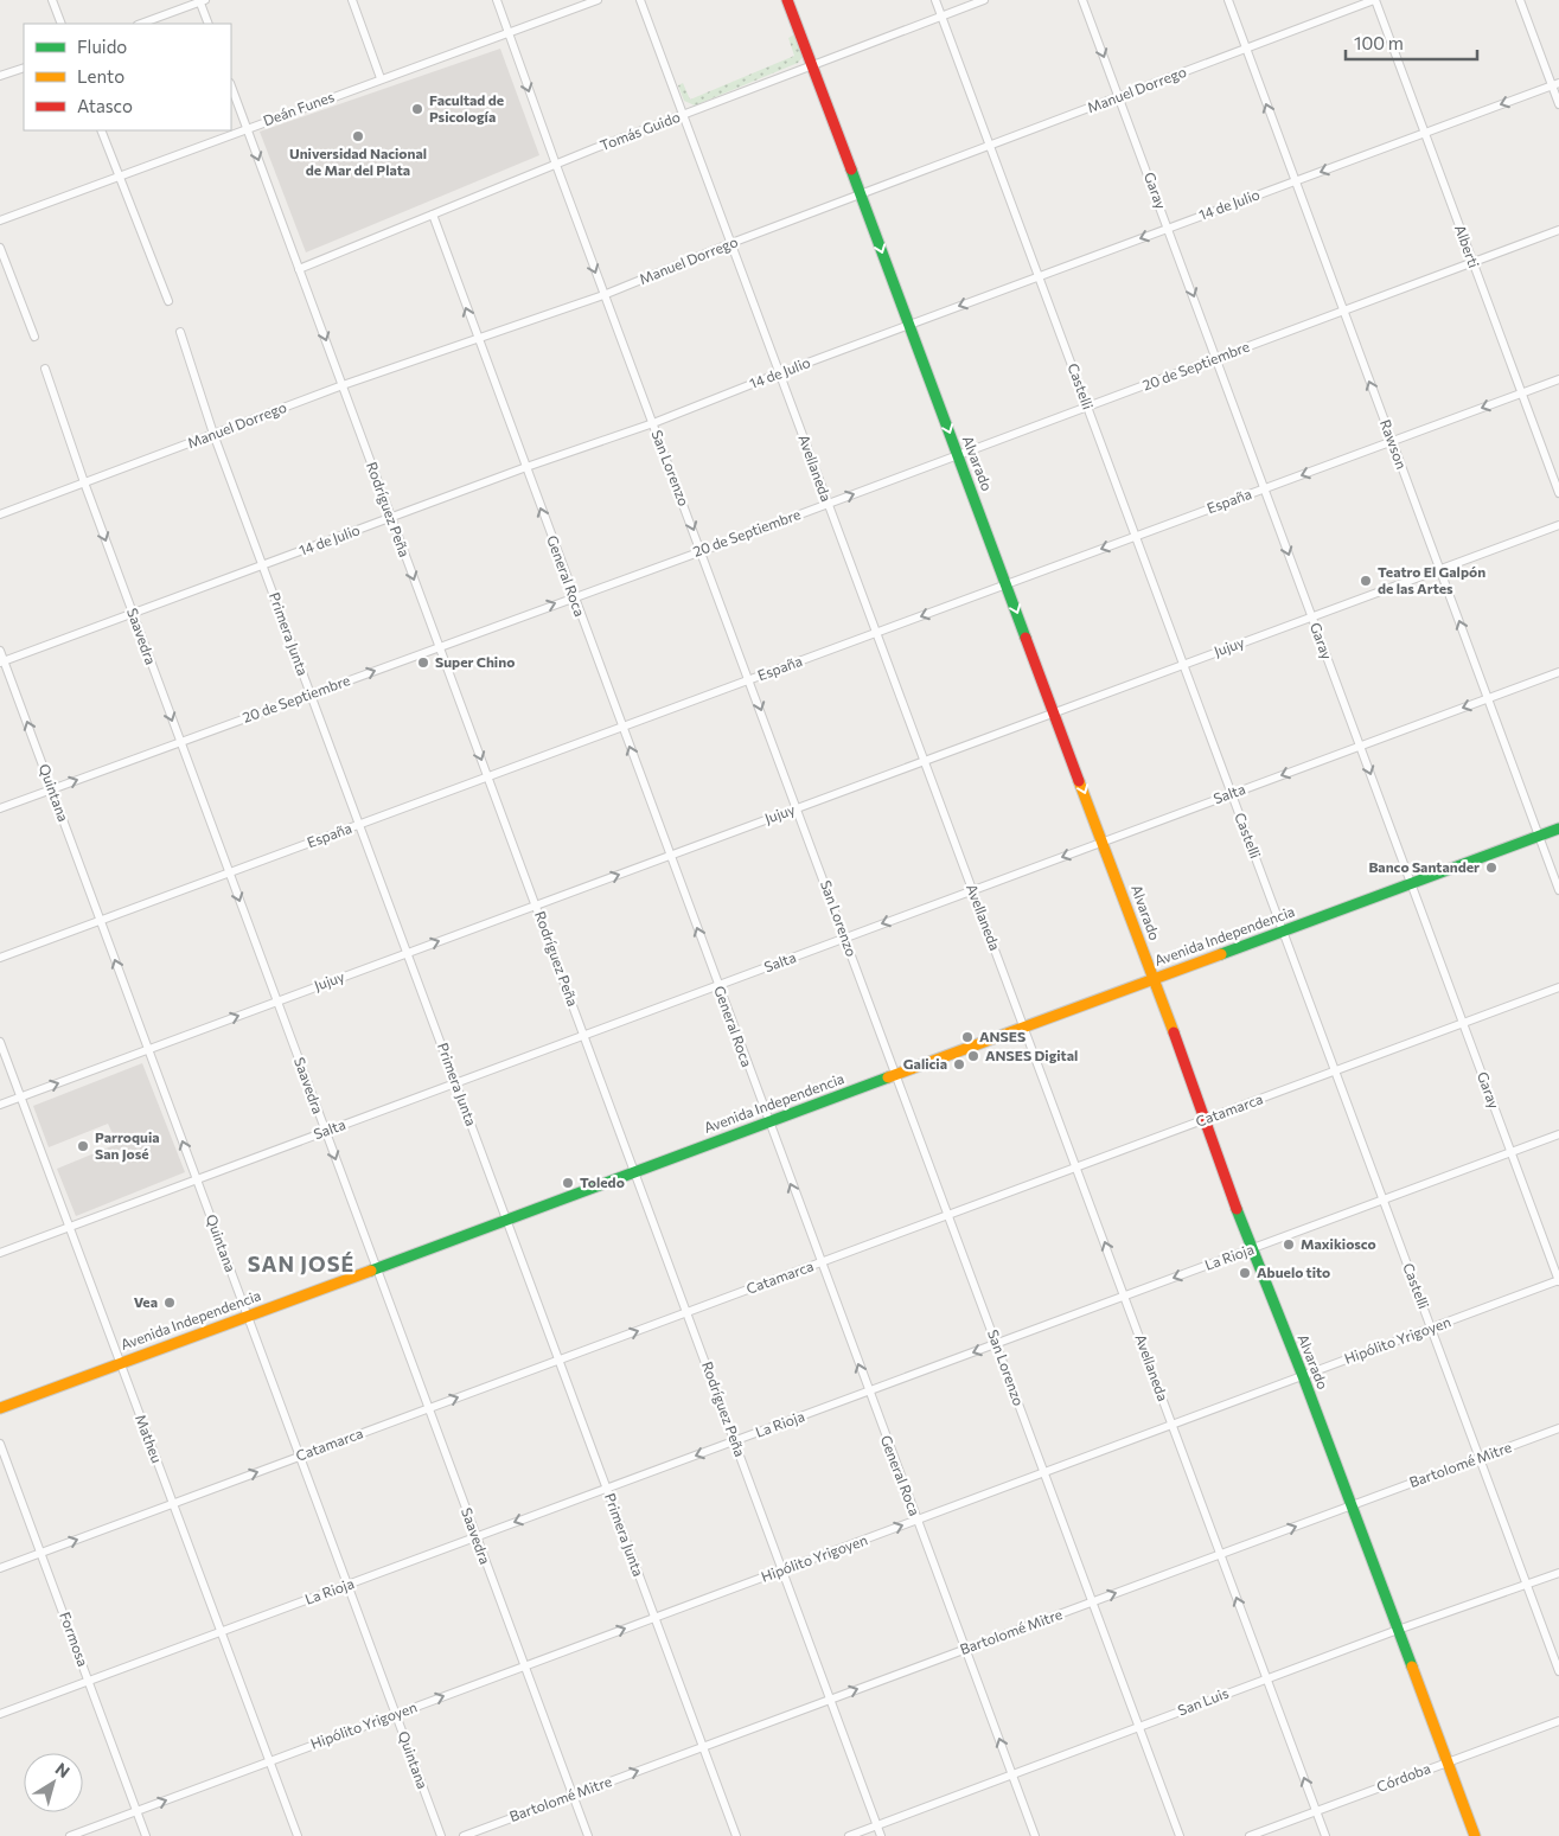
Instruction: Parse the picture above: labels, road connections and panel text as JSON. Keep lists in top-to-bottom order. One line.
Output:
{"streets":{"street":["Manuel Dorrego","Deán Funes","Tomás Guido","Garay","14 de Julio","Alberti","20 de Septiembre","Castelli","Rawson","Alvarado","San Lorenzo","Avellaneda","España","Rodríguez Peña","General Roca","Primera Junta","Saavedra","Jujuy","Quintana","Salta","Avenida Independencia","Catamarca","La Rioja","Hipólito Yrigoyen","Matheu","Bartolomé Mitre","Formosa","San Luis","Córdoba"]},"crossings":[["Manuel Dorrego","Garay"],["Manuel Dorrego","Alberti"],["Manuel Dorrego","Castelli"],["Manuel Dorrego","Rawson"],["Manuel Dorrego","Alvarado"],["Manuel Dorrego","San Lorenzo"],["Manuel Dorrego","Avellaneda"],["Manuel Dorrego","Rodríguez Peña"],["Manuel Dorrego","General Roca"],["Manuel Dorrego","Primera Junta"],["Manuel Dorrego","Saavedra"],["Deán Funes","San Lorenzo"],["Deán Funes","Rodríguez Peña"],["Tomás Guido","Castelli"],["Tomás Guido","Alvarado"],["Tomás Guido","San Lorenzo"],["Tomás Guido","Avellaneda"],["Tomás Guido","Rodríguez Peña"],["Tomás Guido","General Roca"],["Garay","14 de Julio"],["Garay","20 de Septiembre"],["Garay","España"],["Garay","Jujuy"],["Garay","Salta"],["Garay","Avenida Independencia"],["Garay","Catamarca"],["Garay","La Rioja"],["Garay","Hipólito Yrigoyen"],["14 de Julio","Alberti"],["14 de Julio","Castelli"],["14 de Julio","Rawson"],["14 de Julio","Alvarado"],["14 de Julio","San Lorenzo"],["14 de Julio","Avellaneda"],["14 de Julio","Rodríguez Peña"],["14 de Julio","General Roca"],["14 de Julio","Primera Junta"],["14 de Julio","Saavedra"],["14 de Julio","Quintana"],["Alberti","20 de Septiembre"],["Alberti","España"],["20 de Septiembre","Castelli"],["20 de Septiembre","Rawson"],["20 de Septiembre","Alvarado"],["20 de Septiembre","San Lorenzo"],["20 de Septiembre","Avellaneda"],["20 de Septiembre","Rodríguez Peña"],["20 de Septiembre","General Roca"],["20 de Septiembre","Primera Junta"],["20 de Septiembre","Saavedra"],["20 de Septiembre","Quintana"],["Castelli","España"],["Castelli","Jujuy"],["Castelli","Salta"],["Castelli","Avenida Independencia"],["Castelli","Catamarca"],["Castelli","La Rioja"],["Castelli","Hipólito Yrigoyen"],["Castelli","Bartolomé Mitre"],["Castelli","San Luis"],["Rawson","España"],["Rawson","Jujuy"],["Rawson","Salta"],["Rawson","Avenida Independencia"],["Alvarado","España"],["Alvarado","Jujuy"],["Alvarado","Salta"],["Alvarado","Avenida Independencia"],["Alvarado","Catamarca"],["Alvarado","La Rioja"],["Alvarado","Hipólito Yrigoyen"],["Alvarado","Bartolomé Mitre"],["Alvarado","San Luis"],["Alvarado","Córdoba"],["San Lorenzo","España"],["San Lorenzo","Jujuy"],["San Lorenzo","Salta"],["San Lorenzo","Avenida Independencia"],["San Lorenzo","Catamarca"],["San Lorenzo","La Rioja"],["San Lorenzo","Hipólito Yrigoyen"],["San Lorenzo","Bartolomé Mitre"],["San Lorenzo","San Luis"],["Avellaneda","España"],["Avellaneda","Jujuy"],["Avellaneda","Salta"],["Avellaneda","Avenida Independencia"],["Avellaneda","Catamarca"],["Avellaneda","La Rioja"],["Avellaneda","Hipólito Yrigoyen"],["Avellaneda","Bartolomé Mitre"],["Avellaneda","San Luis"],["Avellaneda","Córdoba"],["España","Rodríguez Peña"],["España","General Roca"],["España","Primera Junta"],["España","Saavedra"],["España","Quintana"],["Rodríguez Peña","Jujuy"],["Rodríguez Peña","Salta"],["Rodríguez Peña","Avenida Independencia"],["Rodríguez Peña","Catamarca"],["Rodríguez Peña","La Rioja"],["Rodríguez Peña","Hipólito Yrigoyen"],["Rodríguez Peña","Bartolomé Mitre"],["Rodríguez Peña","San Luis"],["General Roca","Jujuy"],["General Roca","Salta"],["General Roca","Avenida Independencia"],["General Roca","Catamarca"],["General Roca","La Rioja"],["General Roca","Hipólito Yrigoyen"],["General Roca","Bartolomé Mitre"],["General Roca","San Luis"],["Primera Junta","Jujuy"],["Primera Junta","Salta"],["Primera Junta","Avenida Independencia"],["Primera Junta","Catamarca"],["Primera Junta","La Rioja"],["Primera Junta","Hipólito Yrigoyen"],["Primera Junta","Bartolomé Mitre"],["Saavedra","Jujuy"],["Saavedra","Salta"],["Saavedra","Avenida Independencia"],["Saavedra","Catamarca"],["Saavedra","La Rioja"],["Saavedra","Hipólito Yrigoyen"],["Saavedra","Bartolomé Mitre"],["Jujuy","Quintana"],["Jujuy","Matheu"],["Quintana","Salta"],["Quintana","Avenida Independencia"],["Quintana","Catamarca"],["Quintana","La Rioja"],["Quintana","Hipólito Yrigoyen"],["Salta","Matheu"],["Avenida Independencia","Matheu"],["Catamarca","Matheu"],["Catamarca","Formosa"],["La Rioja","Matheu"],["La Rioja","Formosa"],["Hipólito Yrigoyen","Matheu"],["Hipólito Yrigoyen","Formosa"]],"one_way":["Garay","Rawson","General Roca","Saavedra","Hipólito Yrigoyen","Bartolomé Mitre"],"districts":["SAN JOSÉ"],"places":["Facultad de Psicología","Universidad Nacional de Mar del Plata","Teatro El Galpón de las Artes","Super Chino","Banco Santander","ANSES","ANSES Digital","Galicia","Parroquia San José","Toledo","Maxikiosco","Abuelo tito","Vea"],"legend":["Fluido","Lento","Atasco"],"scale_bar":"100 m","north":"top right"}
